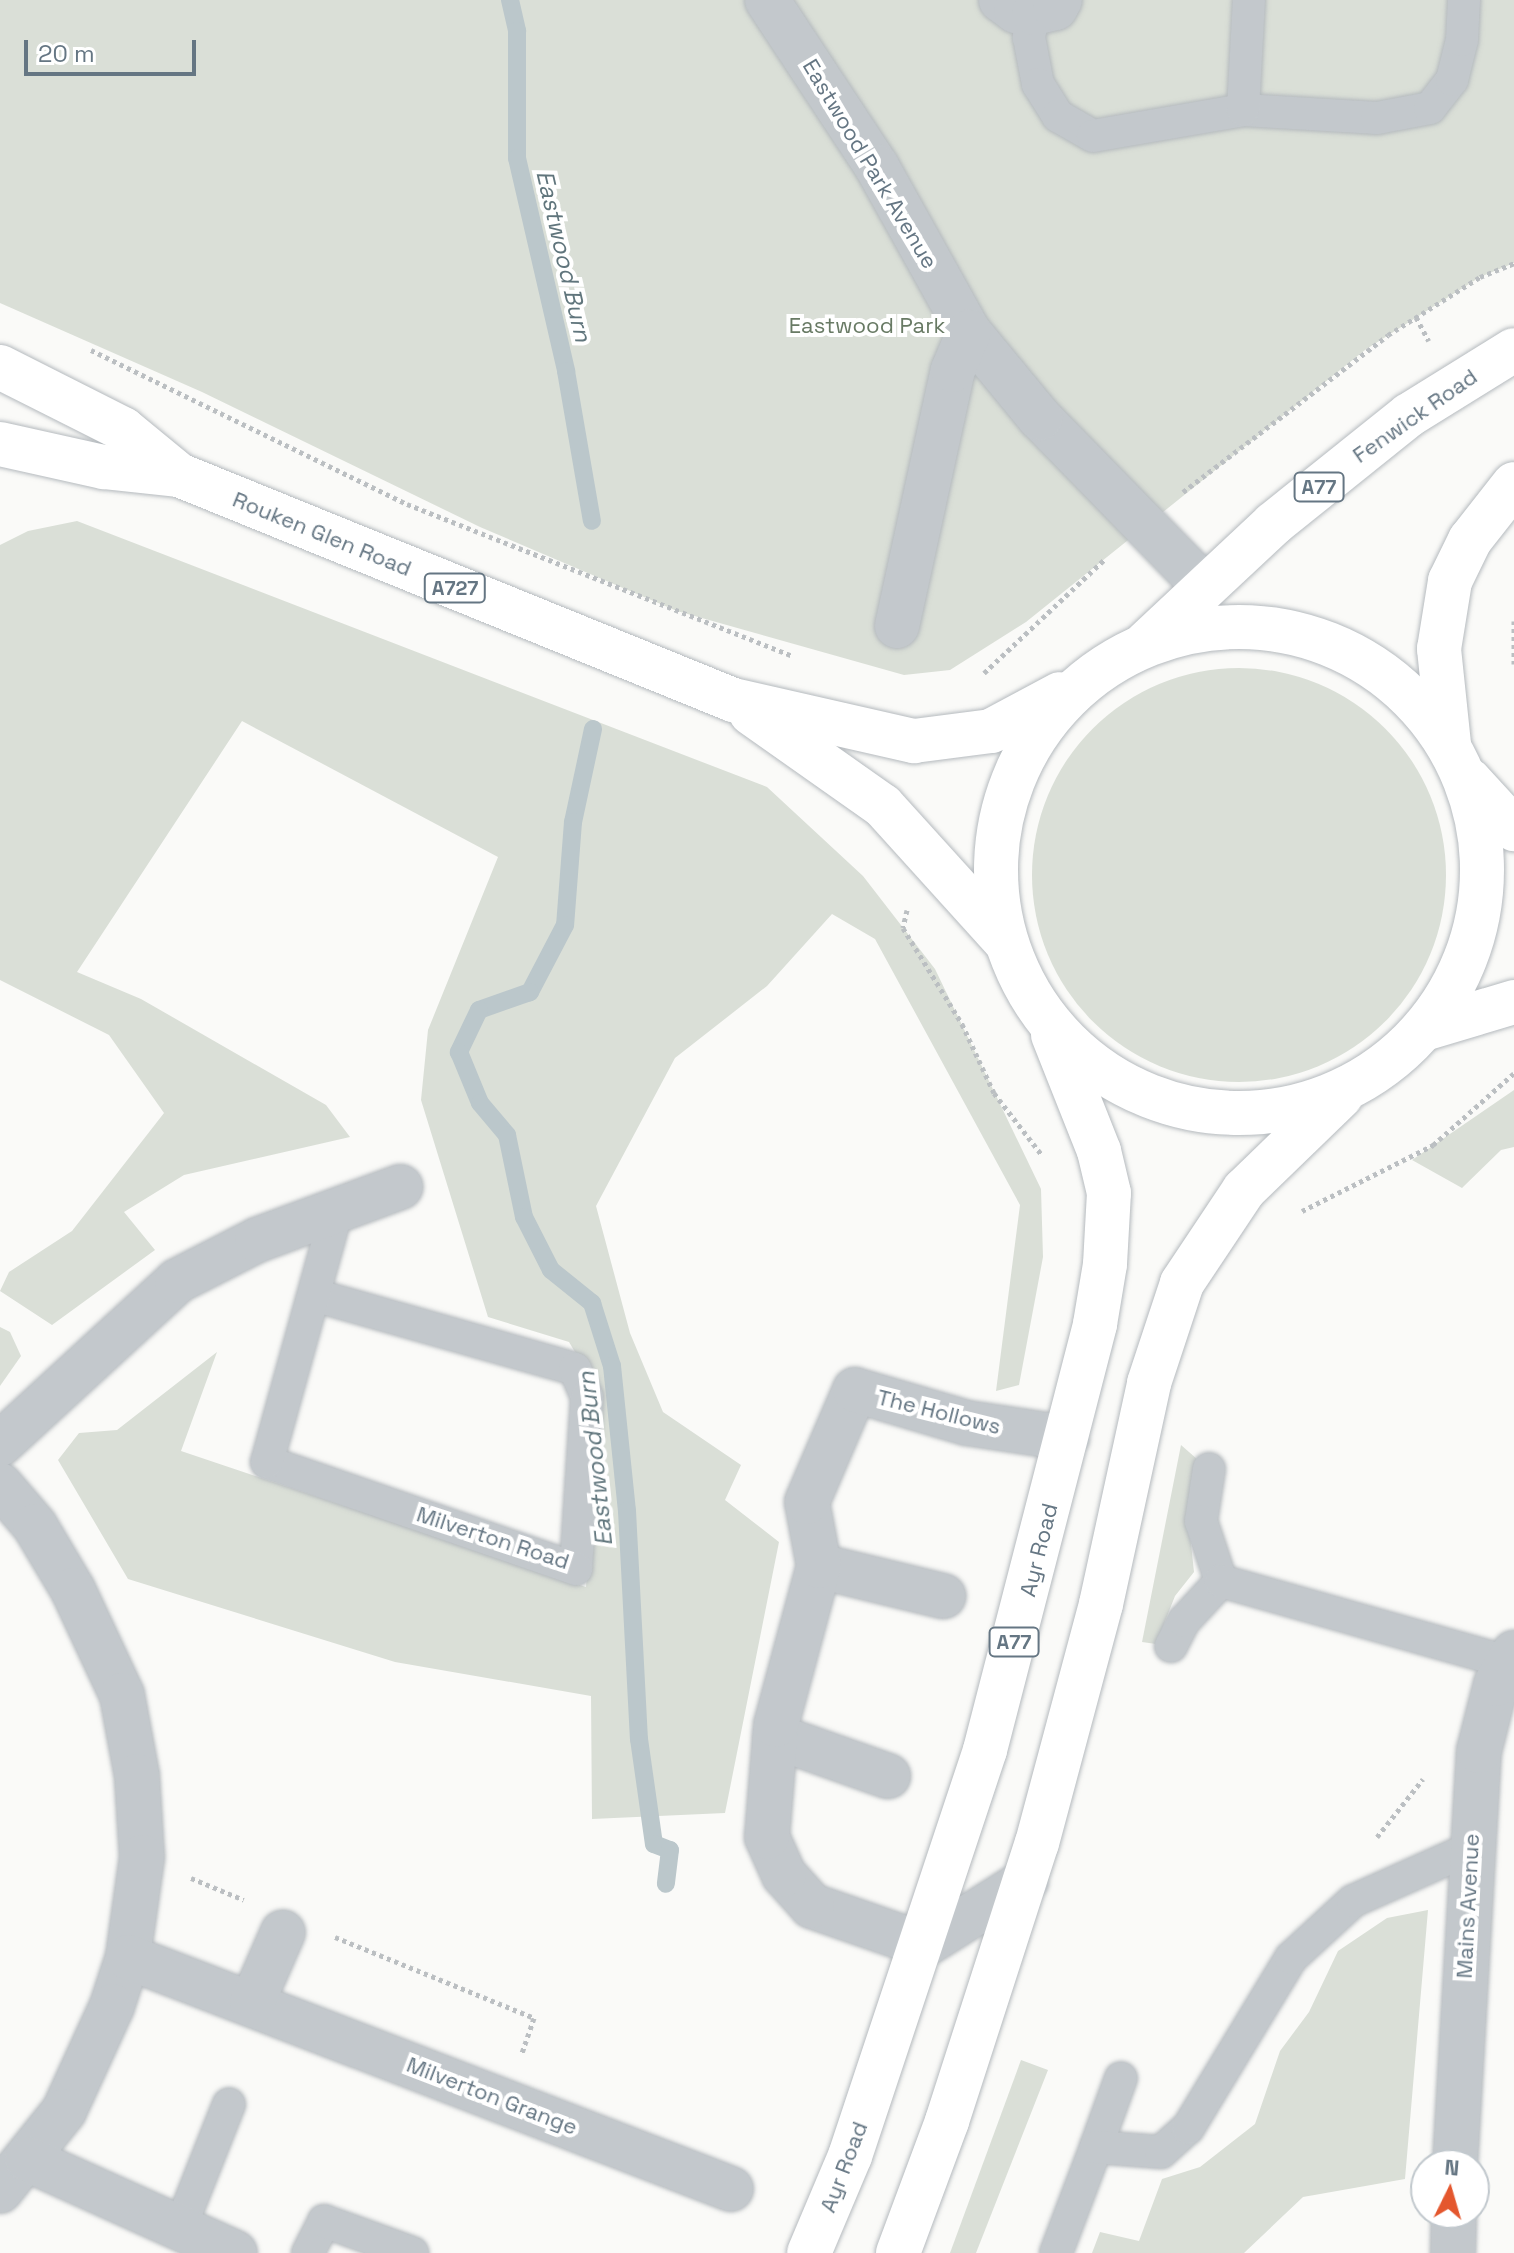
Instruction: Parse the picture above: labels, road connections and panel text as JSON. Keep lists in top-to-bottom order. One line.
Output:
{"streets":{"main road":["Fenwick Road","A77","Rouken Glen Road","A727","Ayr Road"],"street":["Eastwood Park Avenue","The Hollows","Mains Avenue","Milverton Grange"],"lane":["Milverton Road"]},"crossings":[["Eastwood Park Avenue","Fenwick Road"],["The Hollows","Ayr Road"]],"water":["Eastwood Burn"],"parks":["Eastwood Park"],"scale_bar":"20 m","north":"top"}
